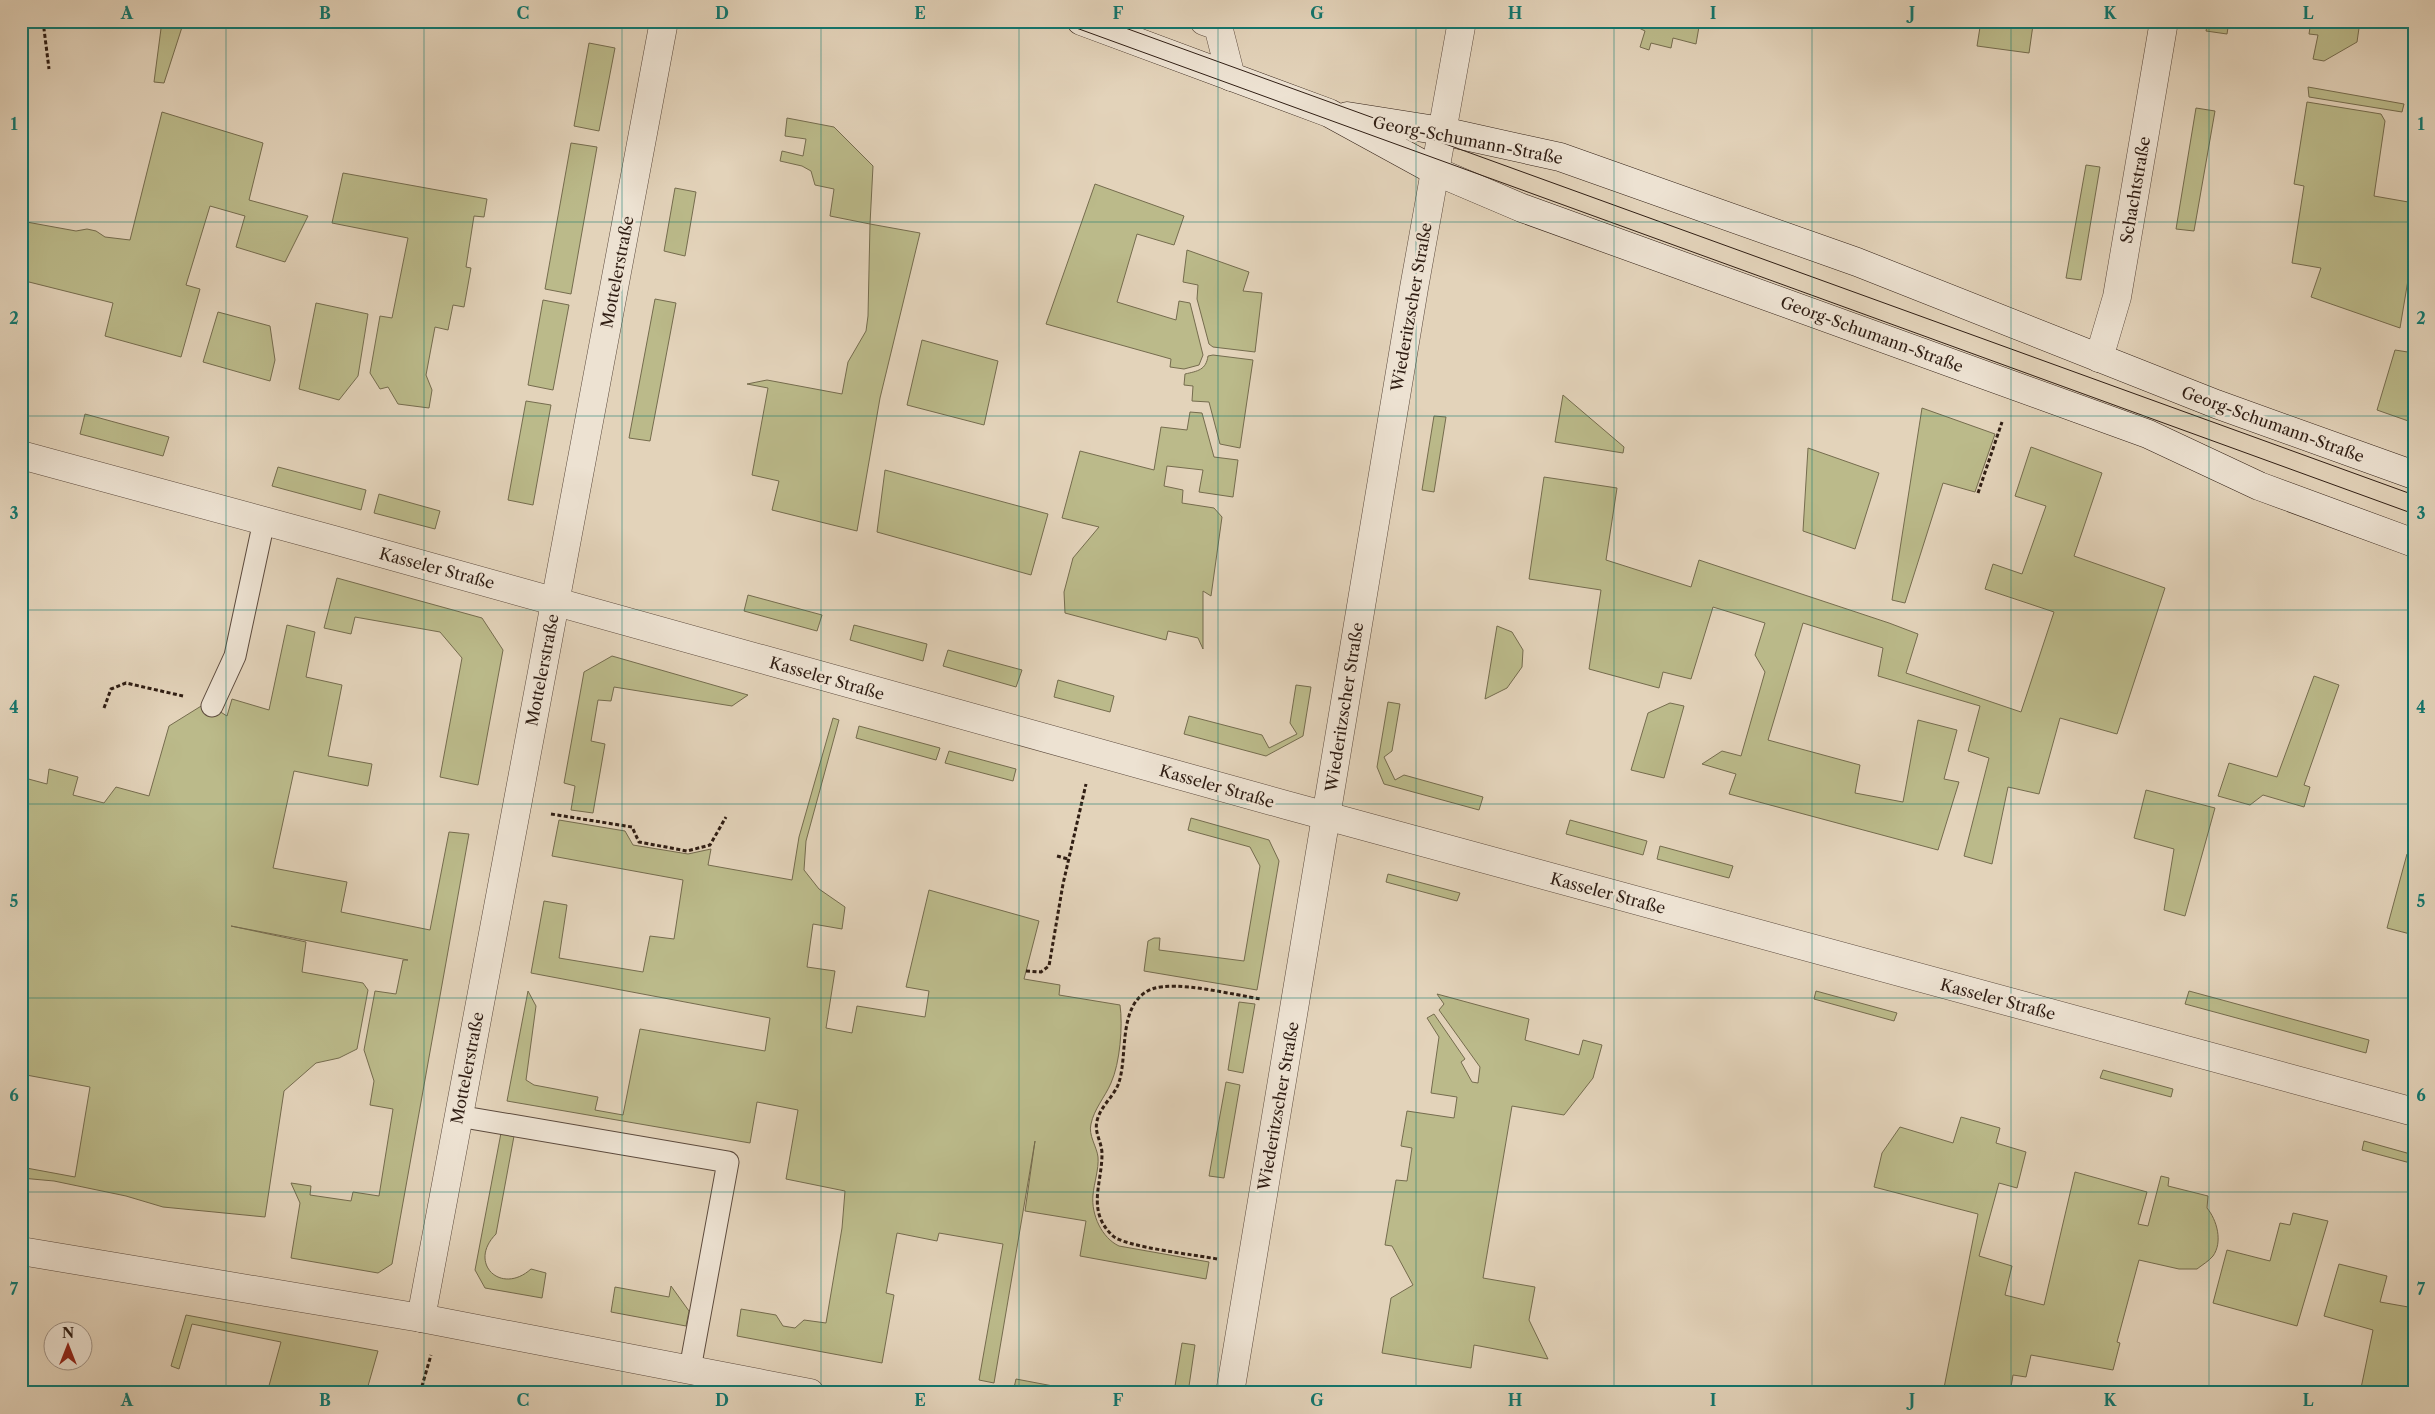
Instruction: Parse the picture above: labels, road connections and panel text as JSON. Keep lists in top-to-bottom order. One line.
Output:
{"streets":{"street":["Georg-Schumann-Straße","Schachtstraße","Mottelerstraße","Wiederitzscher Straße","Kasseler Straße"]},"crossings":[["Georg-Schumann-Straße","Schachtstraße"],["Georg-Schumann-Straße","Wiederitzscher Straße"],["Mottelerstraße","Kasseler Straße"],["Wiederitzscher Straße","Kasseler Straße"]],"north":"top","grid":{"columns":["A","B","C","D","E","F","G","H","I","J","K","L"],"rows":["1","2","3","4","5","6","7"]}}
